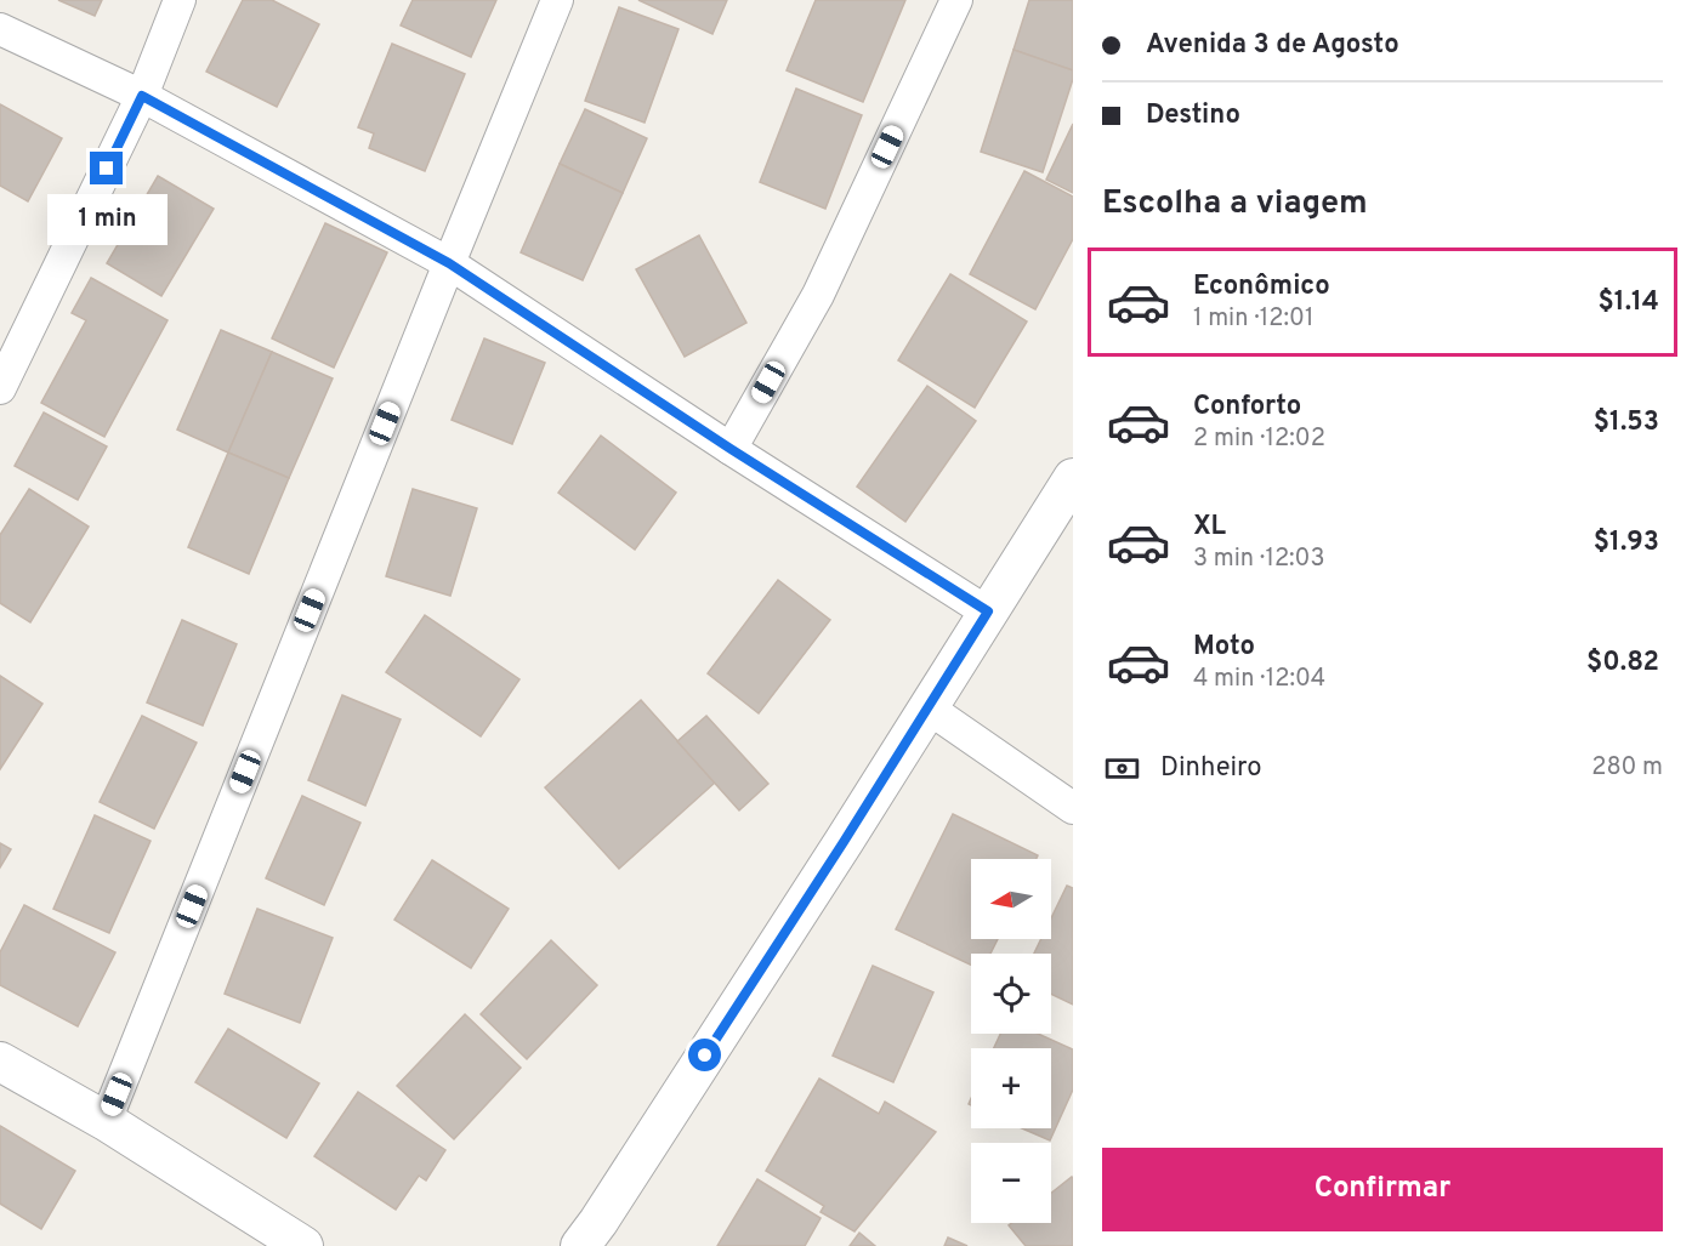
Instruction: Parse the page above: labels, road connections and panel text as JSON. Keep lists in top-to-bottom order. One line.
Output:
{"north":"left","page":{"banner":["Avenida 3 de Agosto","Destino"],"heading":"Escolha a viagem","bubble":"1 min","list":[{"name":"Econômico","note":"1 min · 12:01","value":"$1.14"},{"name":"Conforto","note":"2 min · 12:02","value":"$1.53"},{"name":"XL","note":"3 min · 12:03","value":"$1.93"},{"name":"Moto","note":"4 min · 12:04","value":"$0.82"}],"pay":["Dinheiro","280 m"],"map_buttons":["+","−"],"buttons":"Confirmar"}}
